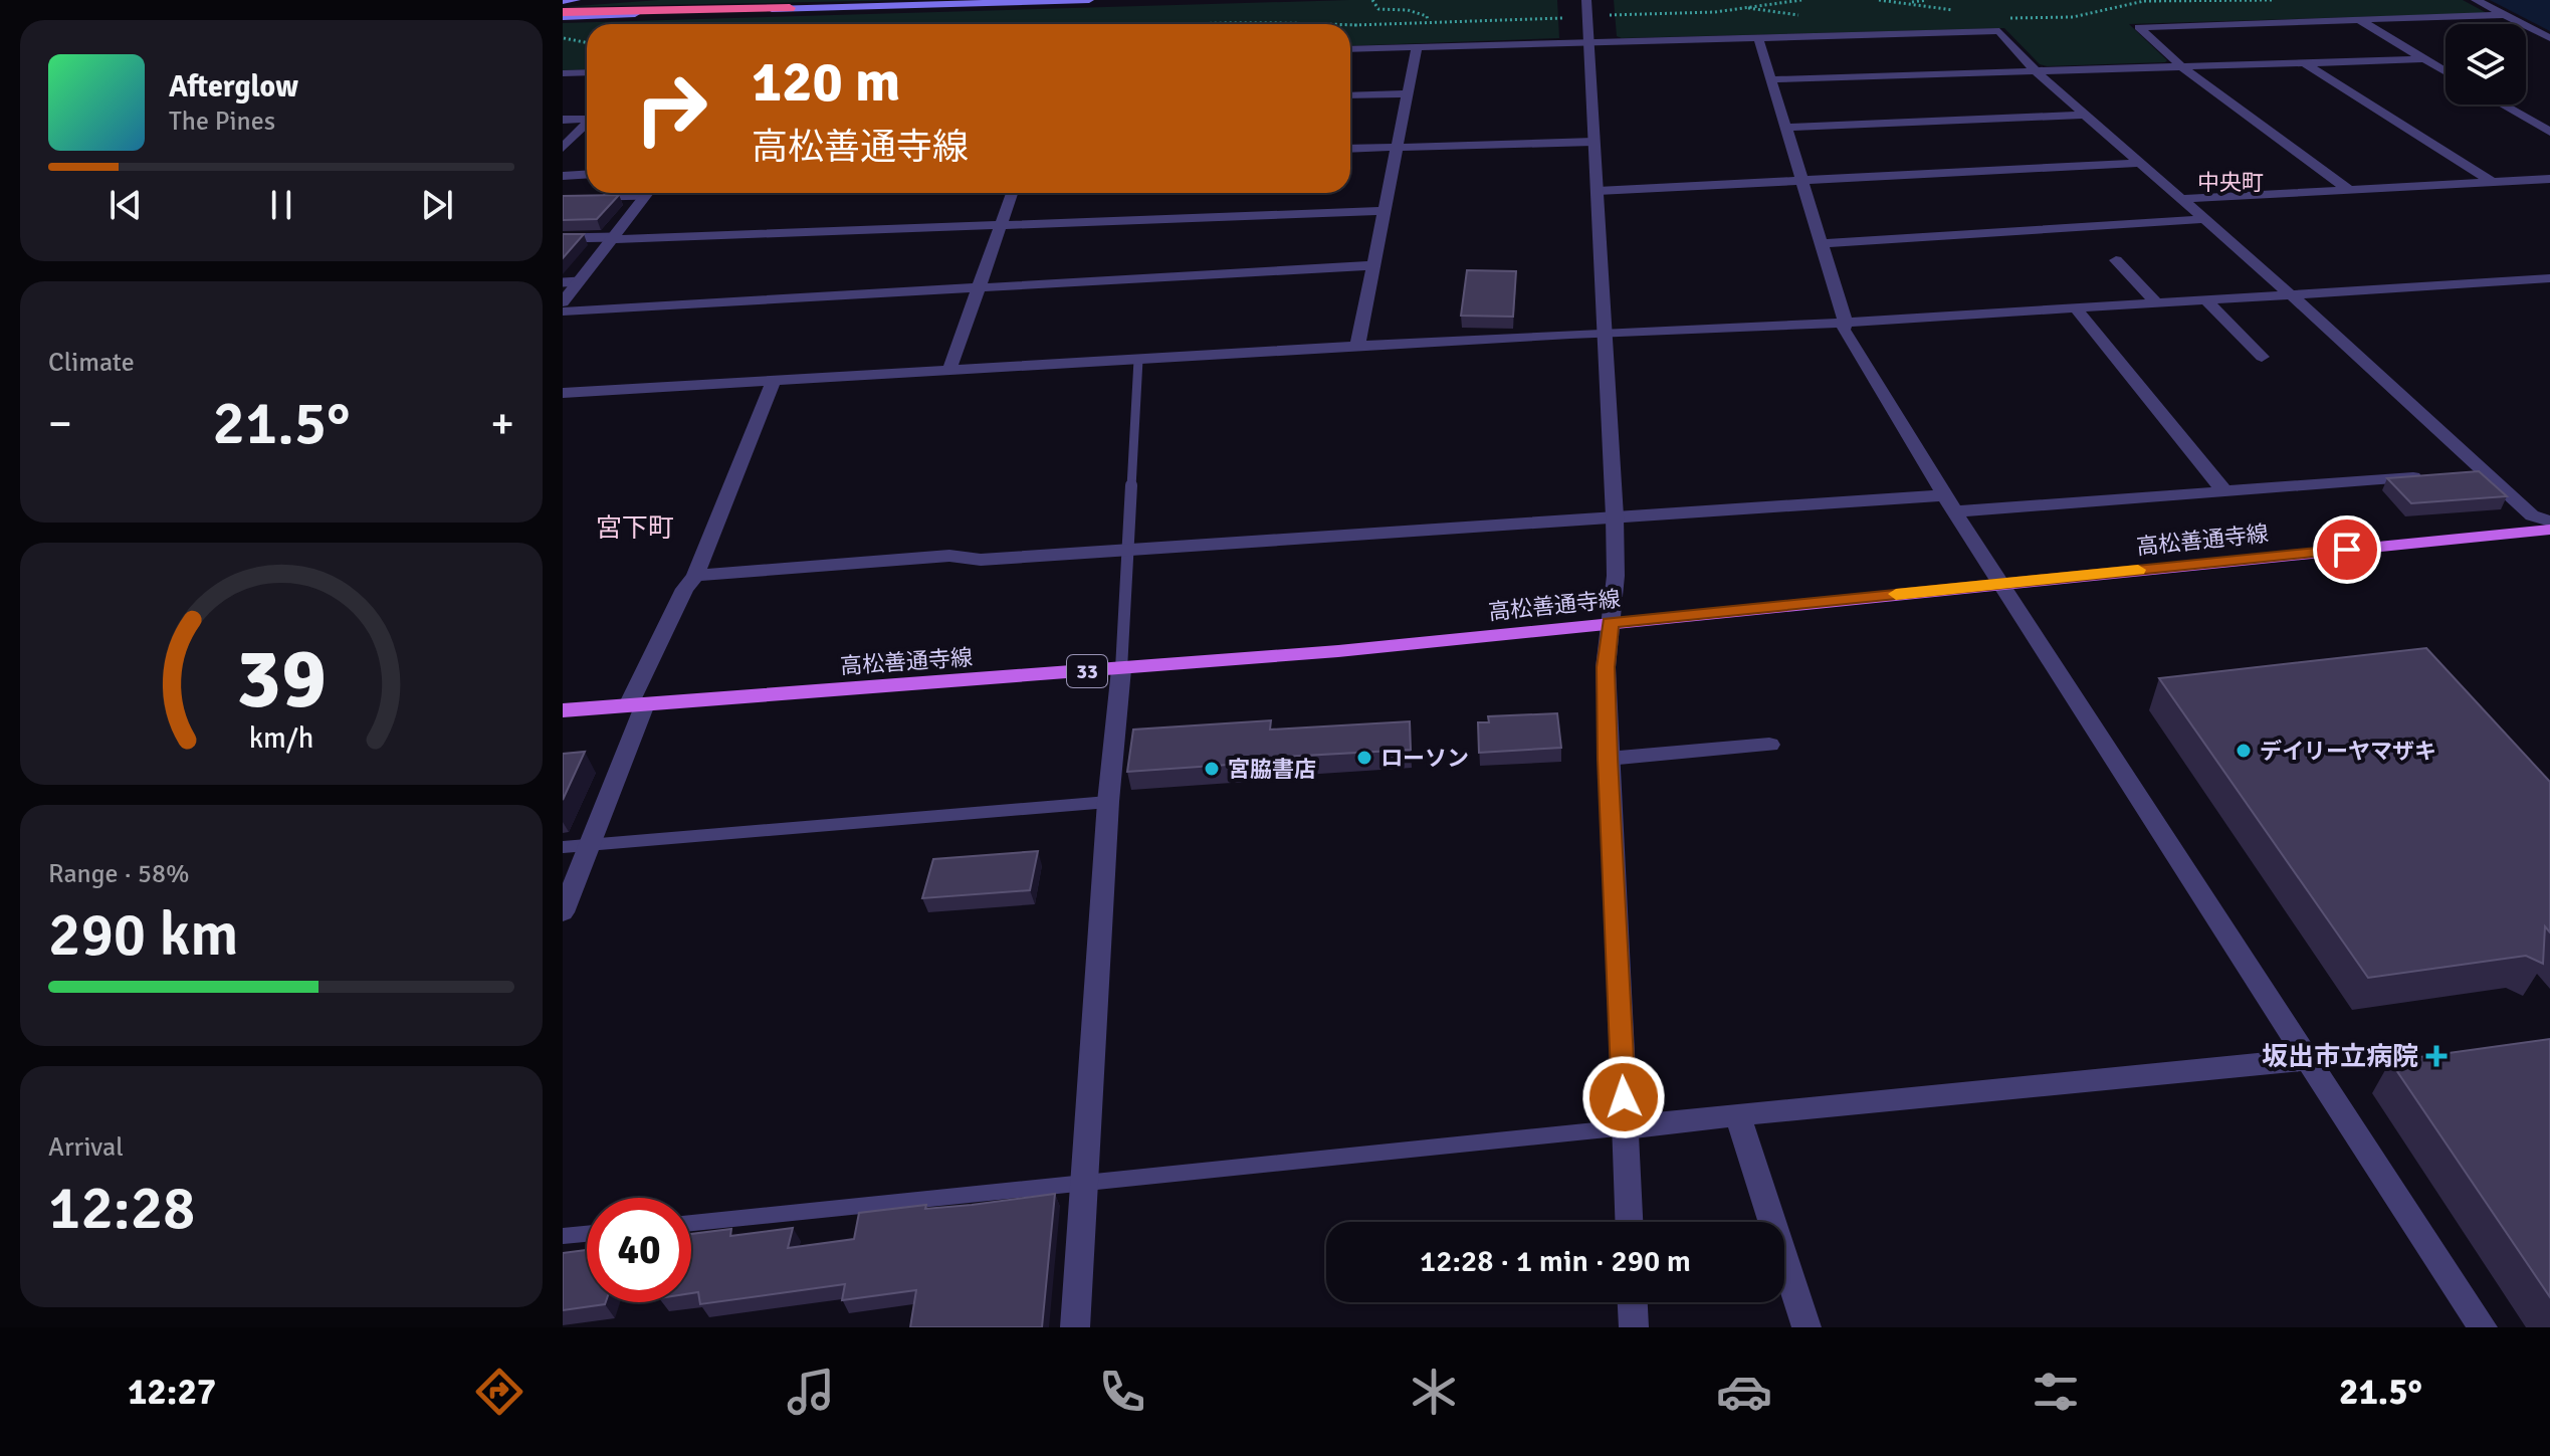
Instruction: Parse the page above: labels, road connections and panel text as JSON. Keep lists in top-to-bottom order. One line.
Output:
{"streets":{"main road":["高松善通寺線","33"]},"districts":["中央町","宮下町"],"places":{"other":["デイリーヤマザキ","ローソン","宮脇書店"],"health":["坂出市立病院"]},"page":{"turn":["120 m","高松善通寺線"],"song":["Afterglow","The Pines"],"tile":["Climate",["Range · 58%","290 km"],["Arrival","12:28"]],"heat":["−","21.5°","+"],"limit":"40","trip":"12:28 · 1 min · 290 m","tabs":["12:27","21.5°"],"gauge":["39","km/h"]}}
